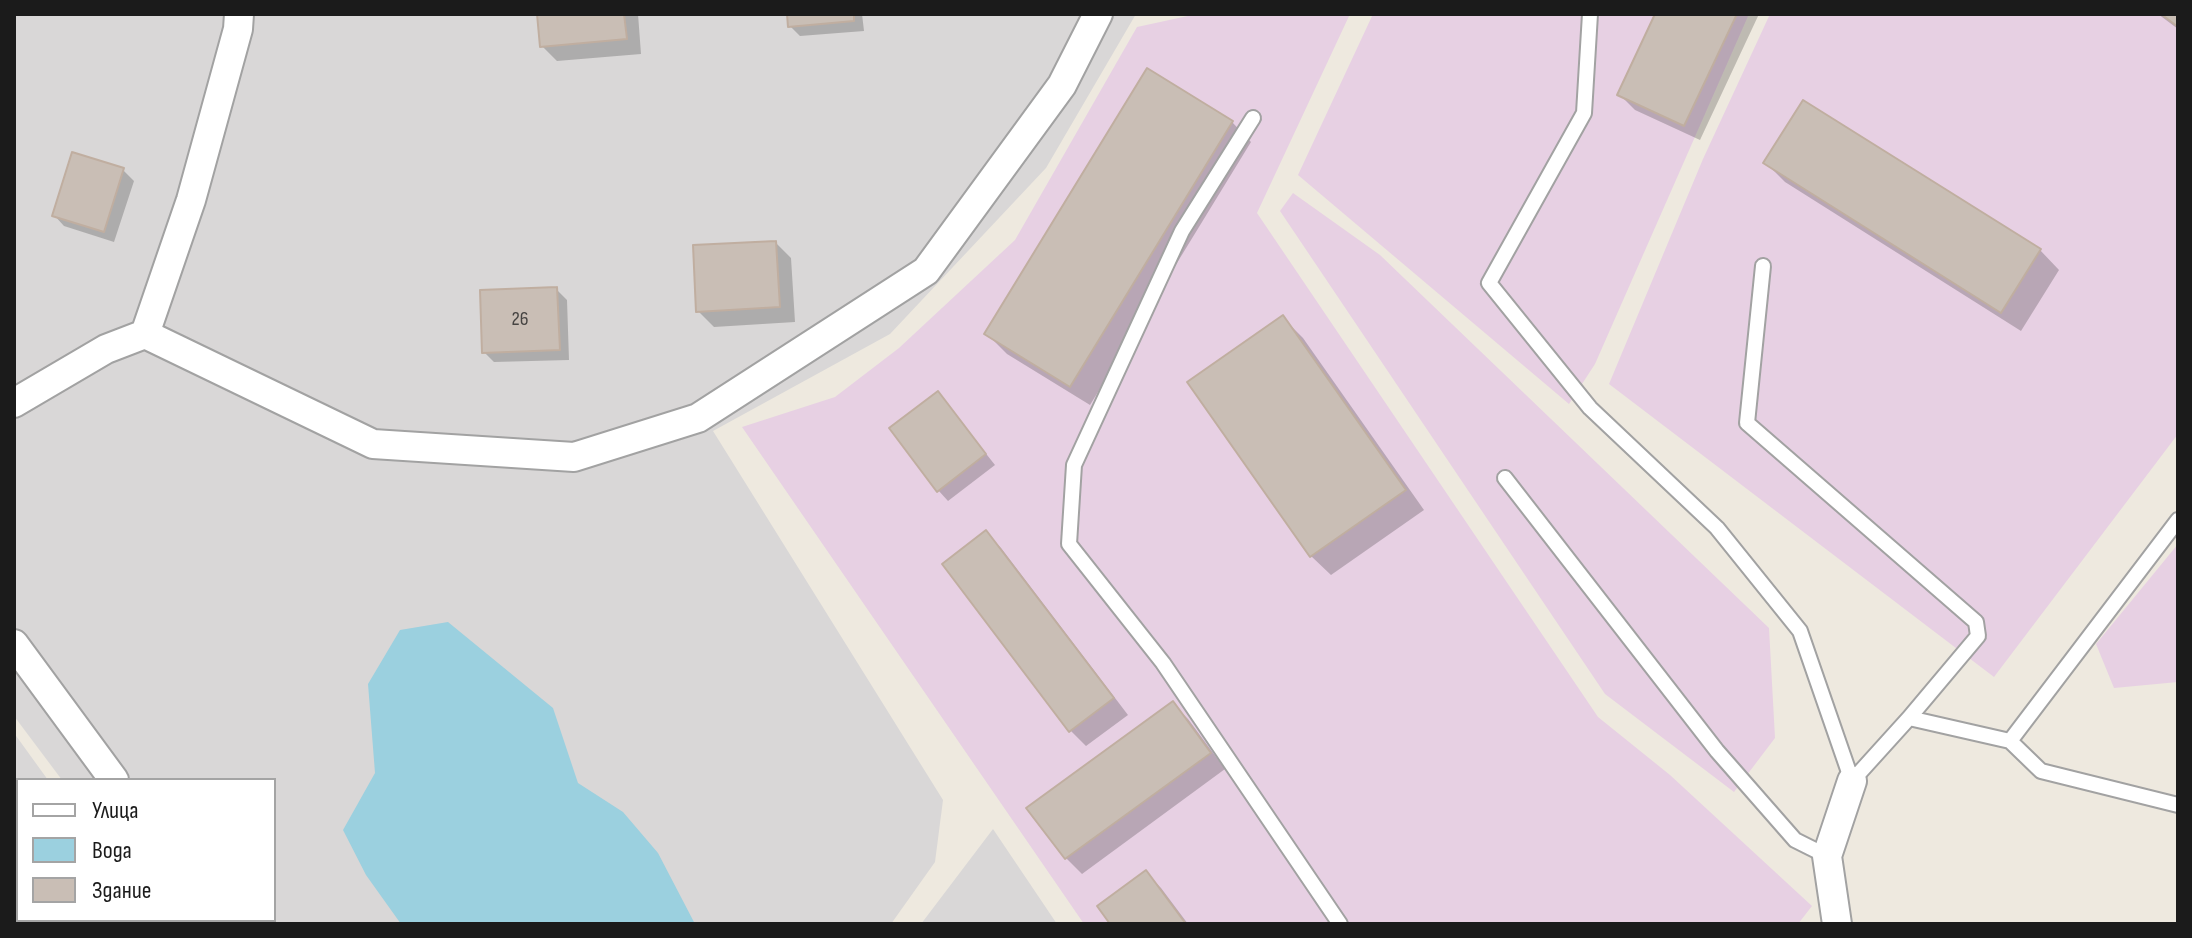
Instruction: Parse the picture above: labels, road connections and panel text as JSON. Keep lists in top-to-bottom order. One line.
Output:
{"house_numbers":["26"],"legend":["Улица","Вода","Здание"]}
